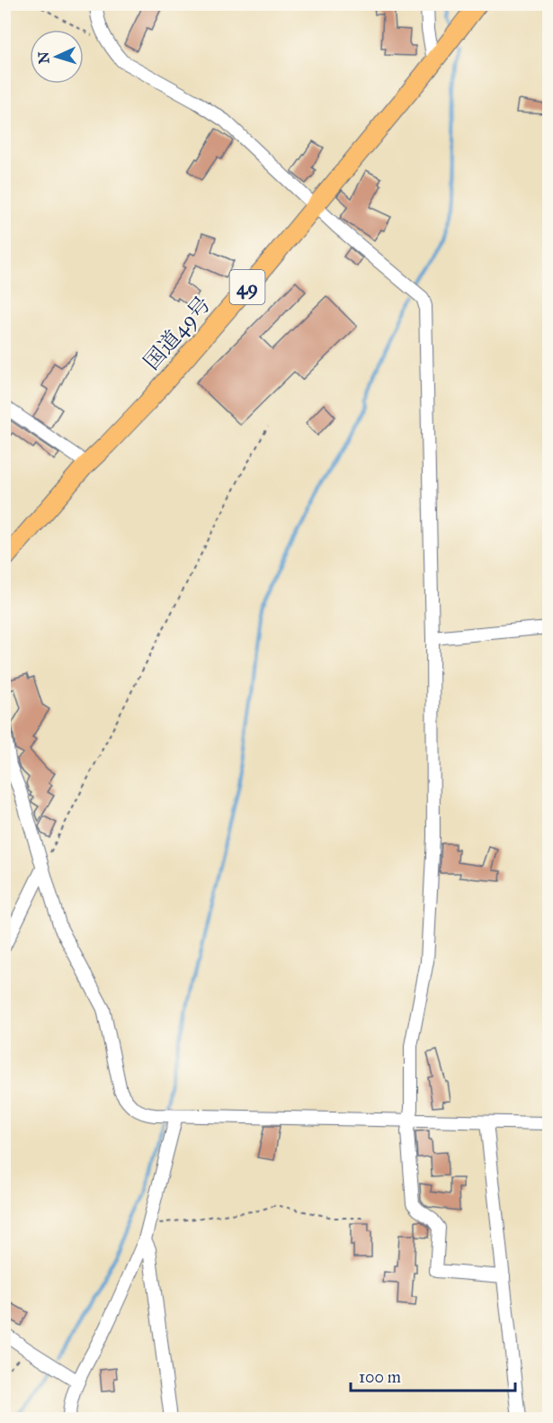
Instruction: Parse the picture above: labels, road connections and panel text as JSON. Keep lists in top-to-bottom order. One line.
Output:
{"streets":{"highway":["49","国道49号"]},"scale_bar":"100 m","north":"left"}
